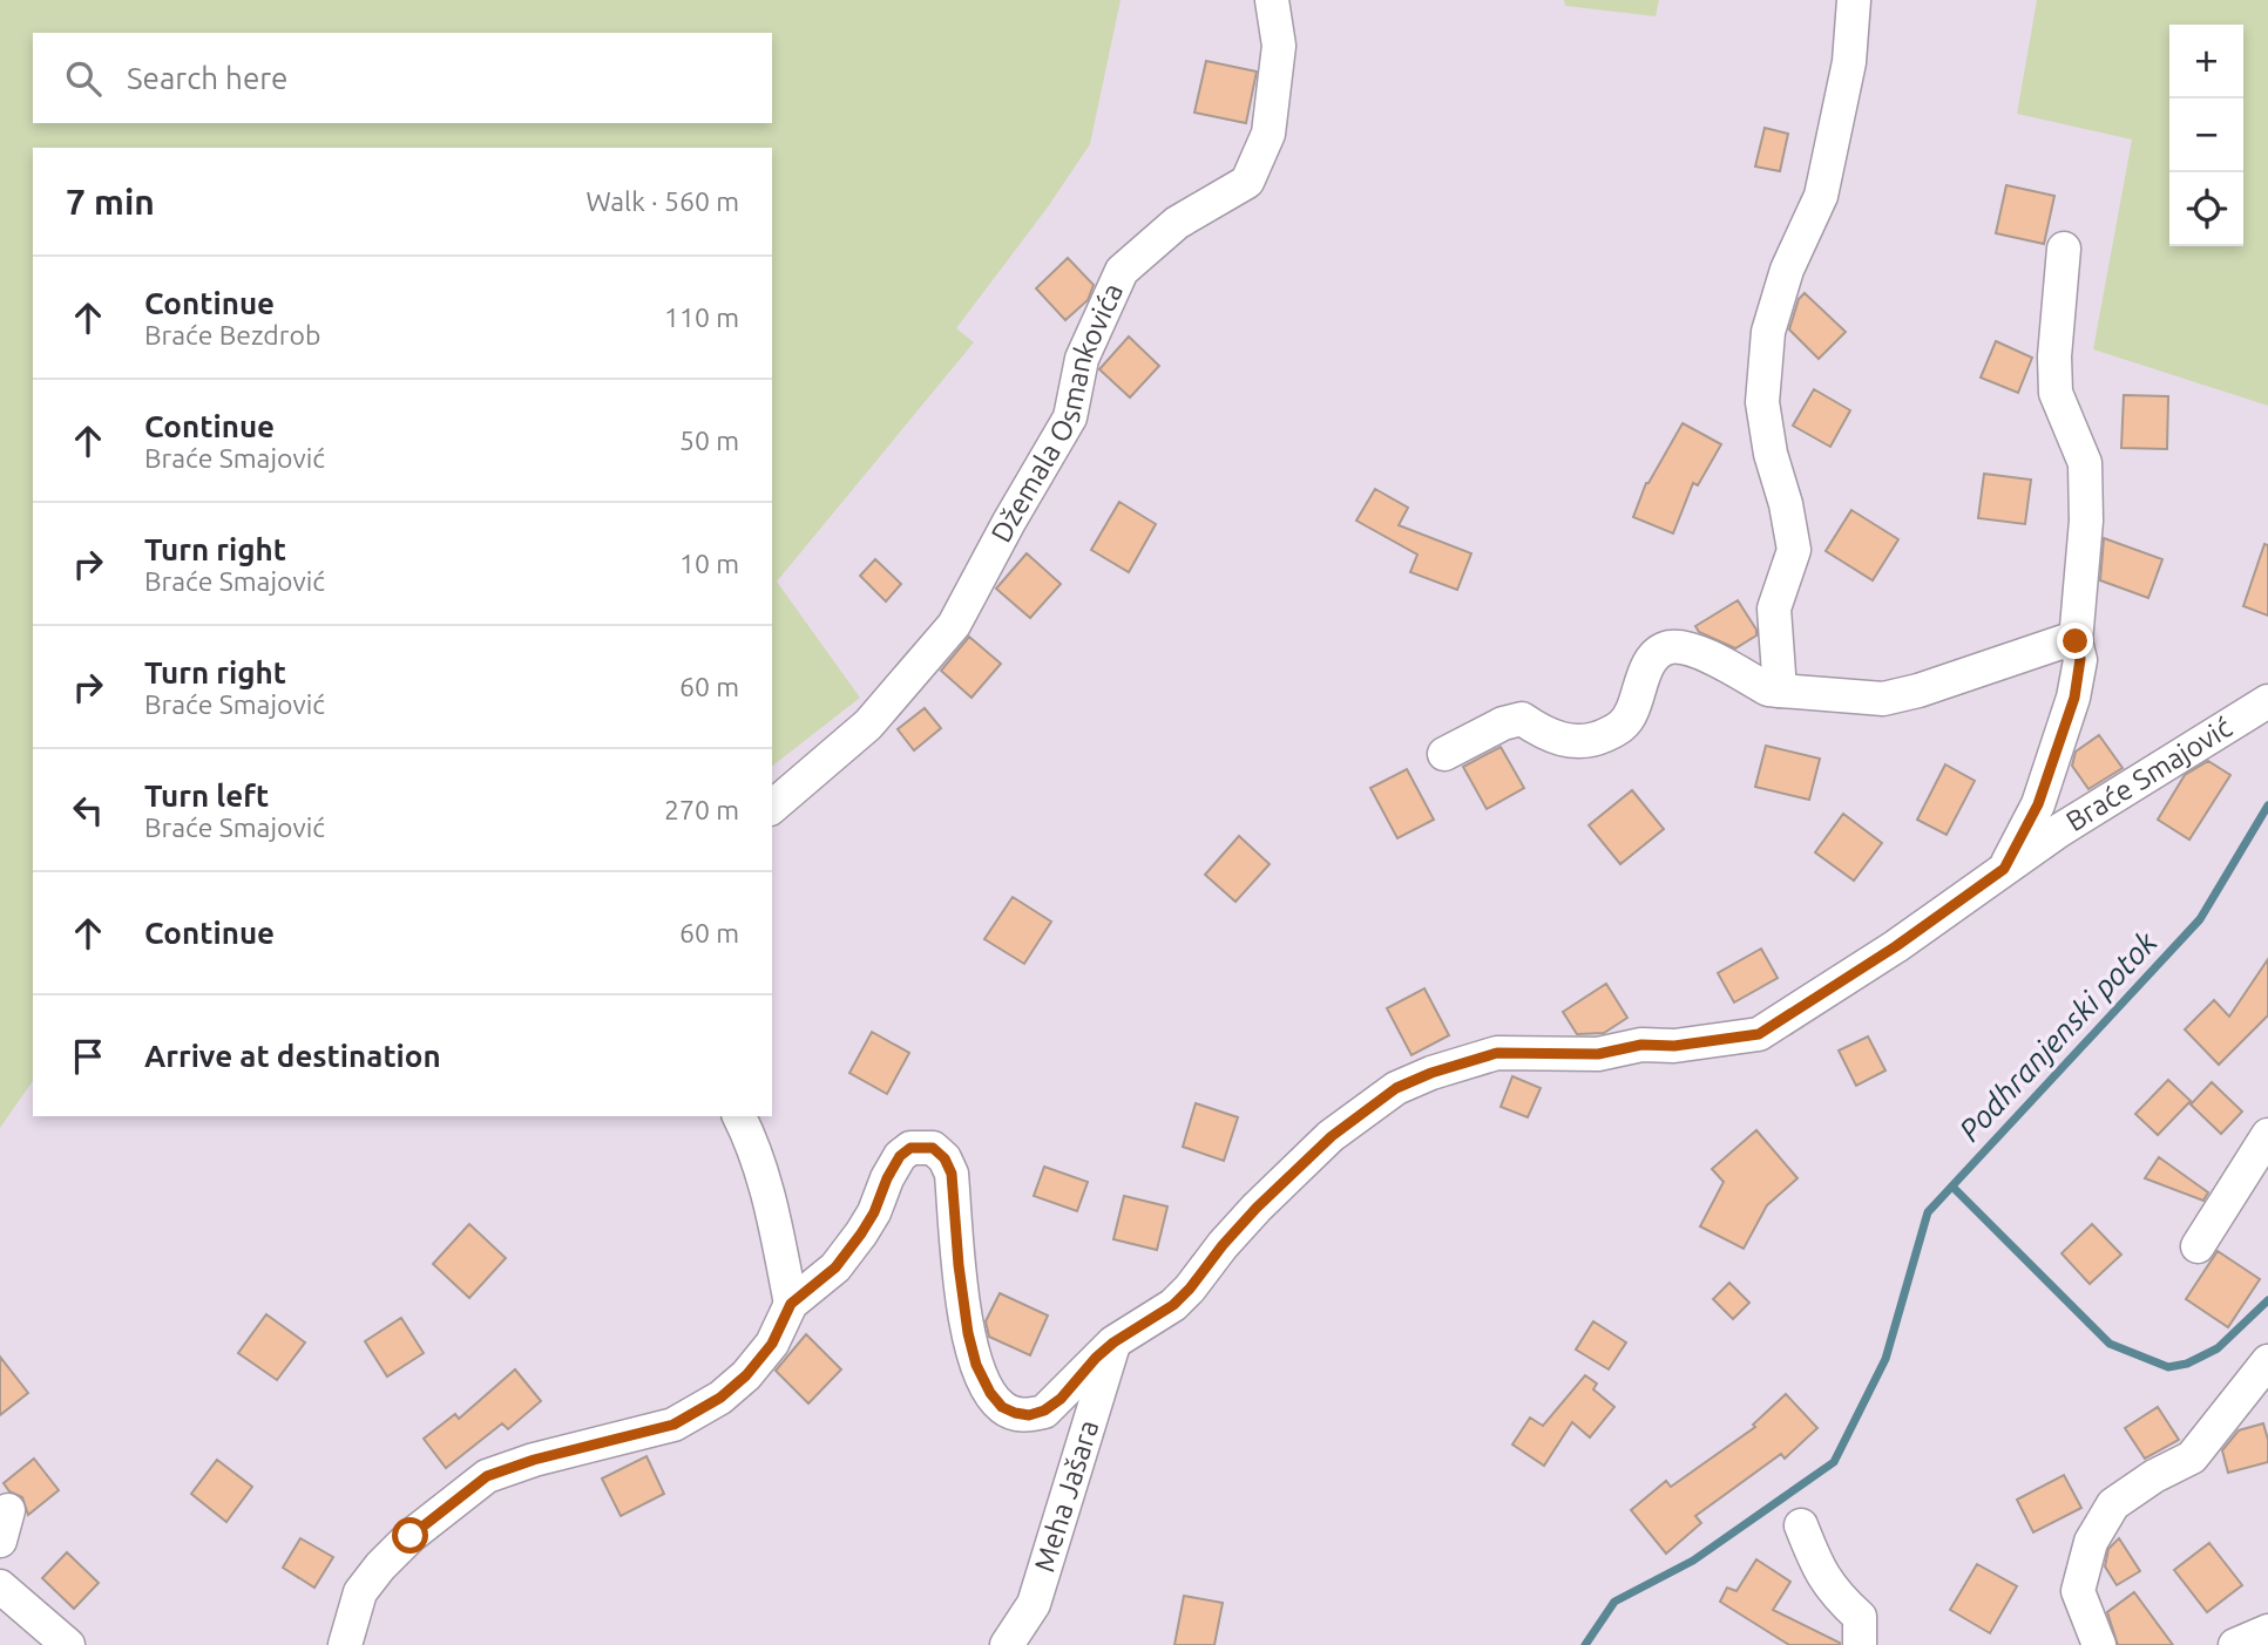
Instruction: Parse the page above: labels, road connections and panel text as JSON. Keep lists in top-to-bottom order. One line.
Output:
{"streets":{"street":["Džemala Osmankovića","Braće Smajović","Meha Jašara"]},"crossings":[["Braće Smajović","Meha Jašara"]],"water":["Podhranjenski potok"],"page":{"map_buttons":["+","−"],"search":"Search here","heading":["7 min","Walk · 560 m"],"list":[["Continue","Braće Bezdrob","110 m"],["Continue","Braće Smajović","50 m"],["Turn right","Braće Smajović","10 m"],["Turn right","Braće Smajović","60 m"],["Turn left","Braće Smajović","270 m"],["Continue","60 m"],"Arrive at destination"]}}
